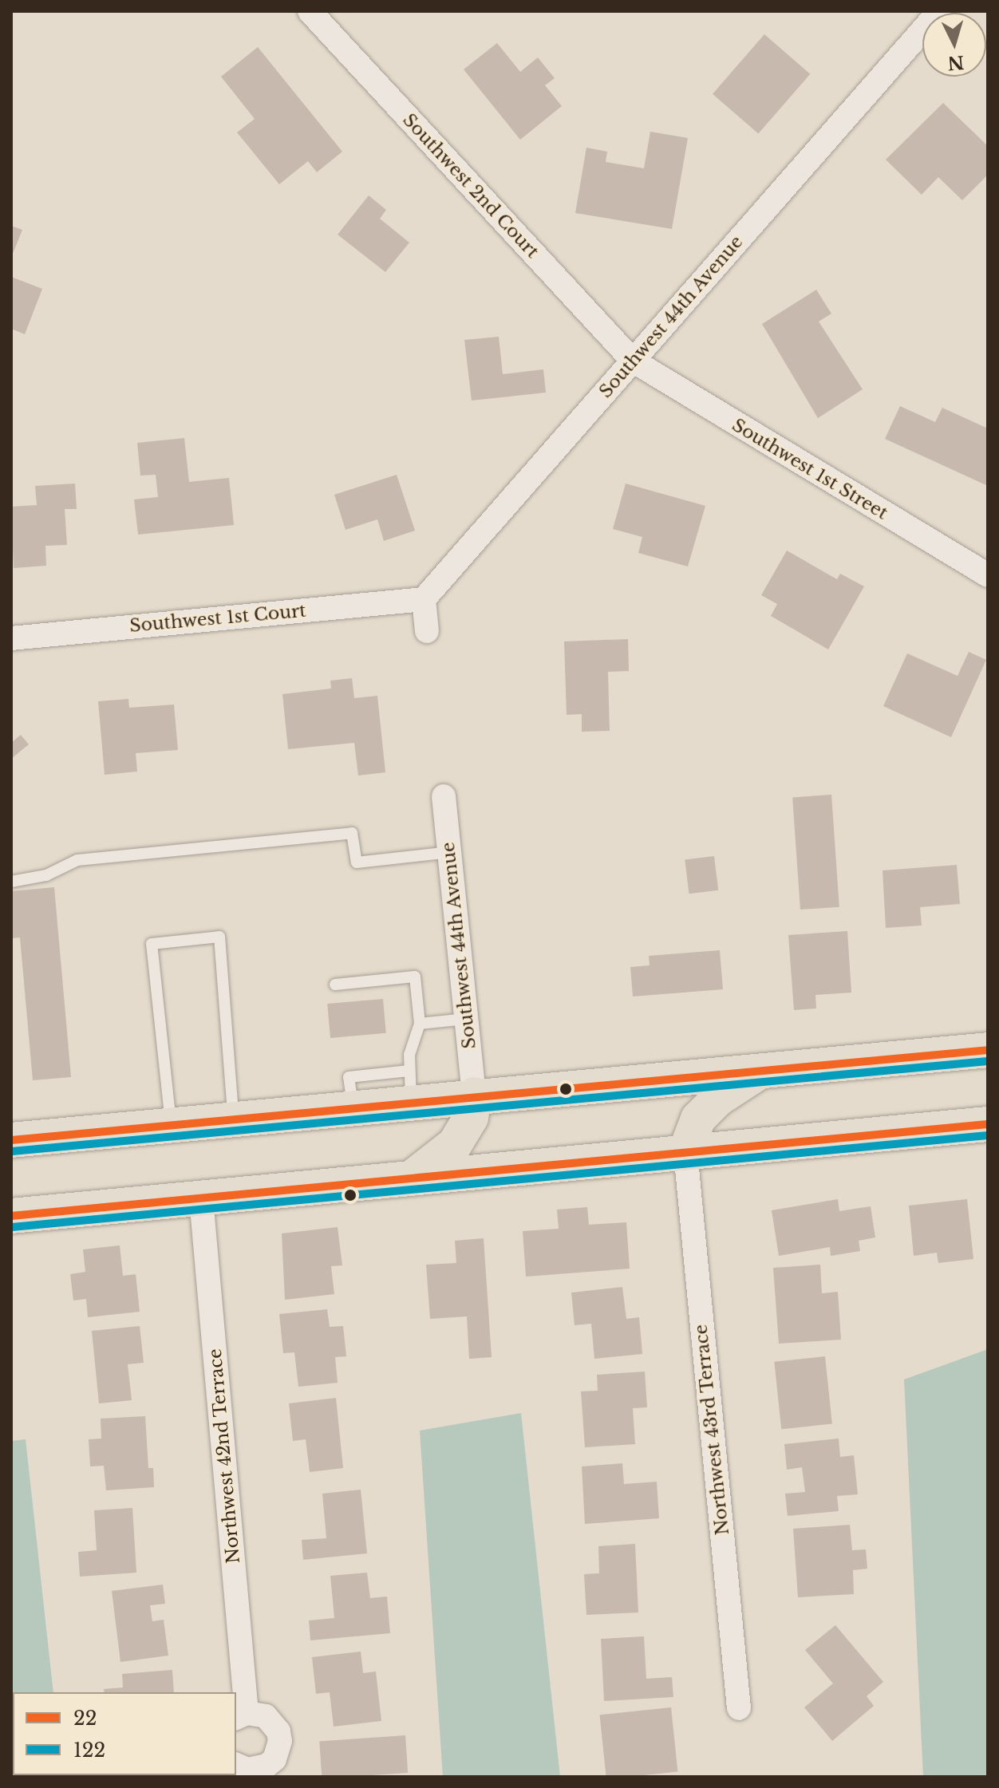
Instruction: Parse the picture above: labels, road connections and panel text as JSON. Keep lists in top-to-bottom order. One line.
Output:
{"streets":{"street":["Southwest 2nd Court","Southwest 44th Avenue","Southwest 1st Street","Southwest 1st Court","Northwest 43rd Terrace","Northwest 42nd Terrace"]},"crossings":[["Southwest 2nd Court","Southwest 44th Avenue"],["Southwest 2nd Court","Southwest 1st Street"],["Southwest 44th Avenue","Southwest 1st Street"],["Southwest 44th Avenue","Southwest 1st Court"]],"lines":["transit line 22","transit line 122"],"legend":["22","122"],"north":"bottom"}
